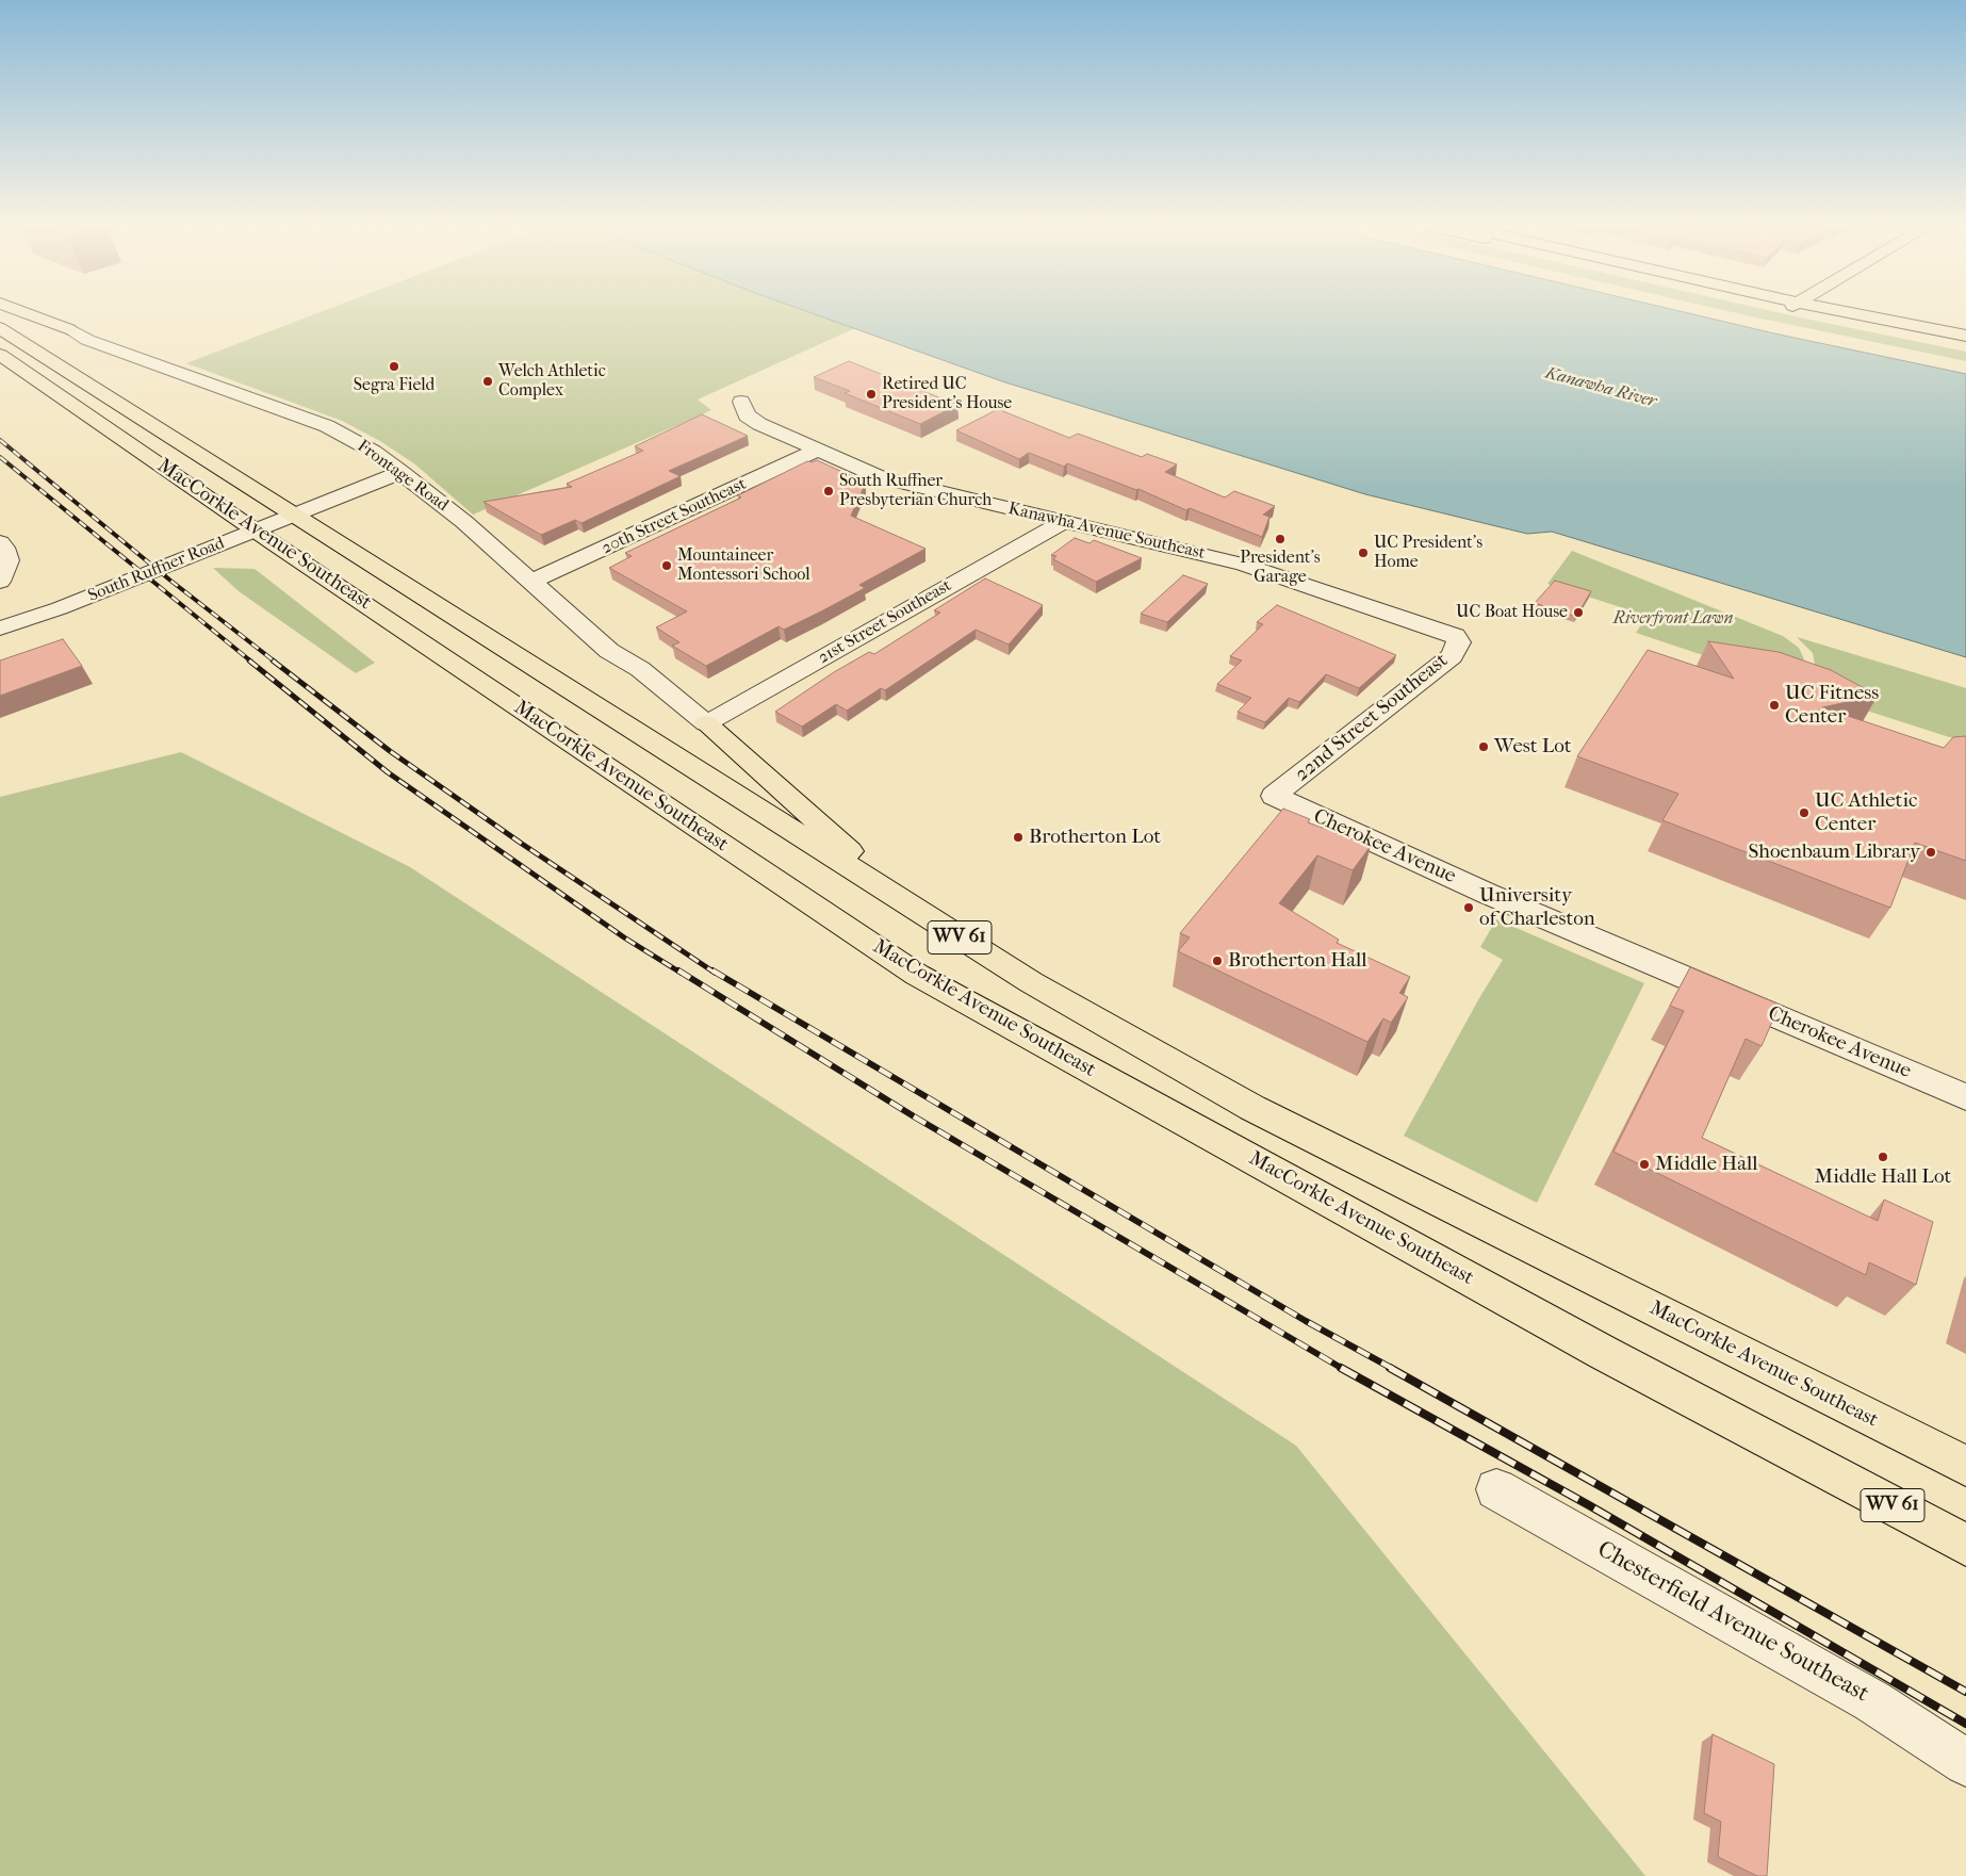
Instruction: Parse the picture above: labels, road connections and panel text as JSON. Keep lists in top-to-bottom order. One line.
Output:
{"streets":{"main road":["MacCorkle Avenue Southeast","WV 61"],"street":["Frontage Road","20th Street Southeast","Kanawha Avenue Southeast","South Ruffner Road","21st Street Southeast","22nd Street Southeast","Cherokee Avenue","Chesterfield Avenue Southeast"]},"crossings":[["Frontage Road","20th Street Southeast"],["Frontage Road","South Ruffner Road"],["Frontage Road","21st Street Southeast"],["20th Street Southeast","Kanawha Avenue Southeast"],["Kanawha Avenue Southeast","21st Street Southeast"],["Kanawha Avenue Southeast","22nd Street Southeast"],["MacCorkle Avenue Southeast","South Ruffner Road"],["22nd Street Southeast","Cherokee Avenue"]],"water":["Kanawha River"],"parks":["Riverfront Lawn"],"places":["Segra Field","Welch Athletic Complex","Retired UC President's House","South Ruffner Presbyterian Church","President's Garage","UC President’s Home","Mountaineer Montessori School","UC Boat House","UC Fitness Center","West Lot","UC Athletic Center","Brotherton Lot","Shoenbaum Library","University of Charleston","Brotherton Hall","Middle Hall Lot","Middle Hall"]}
